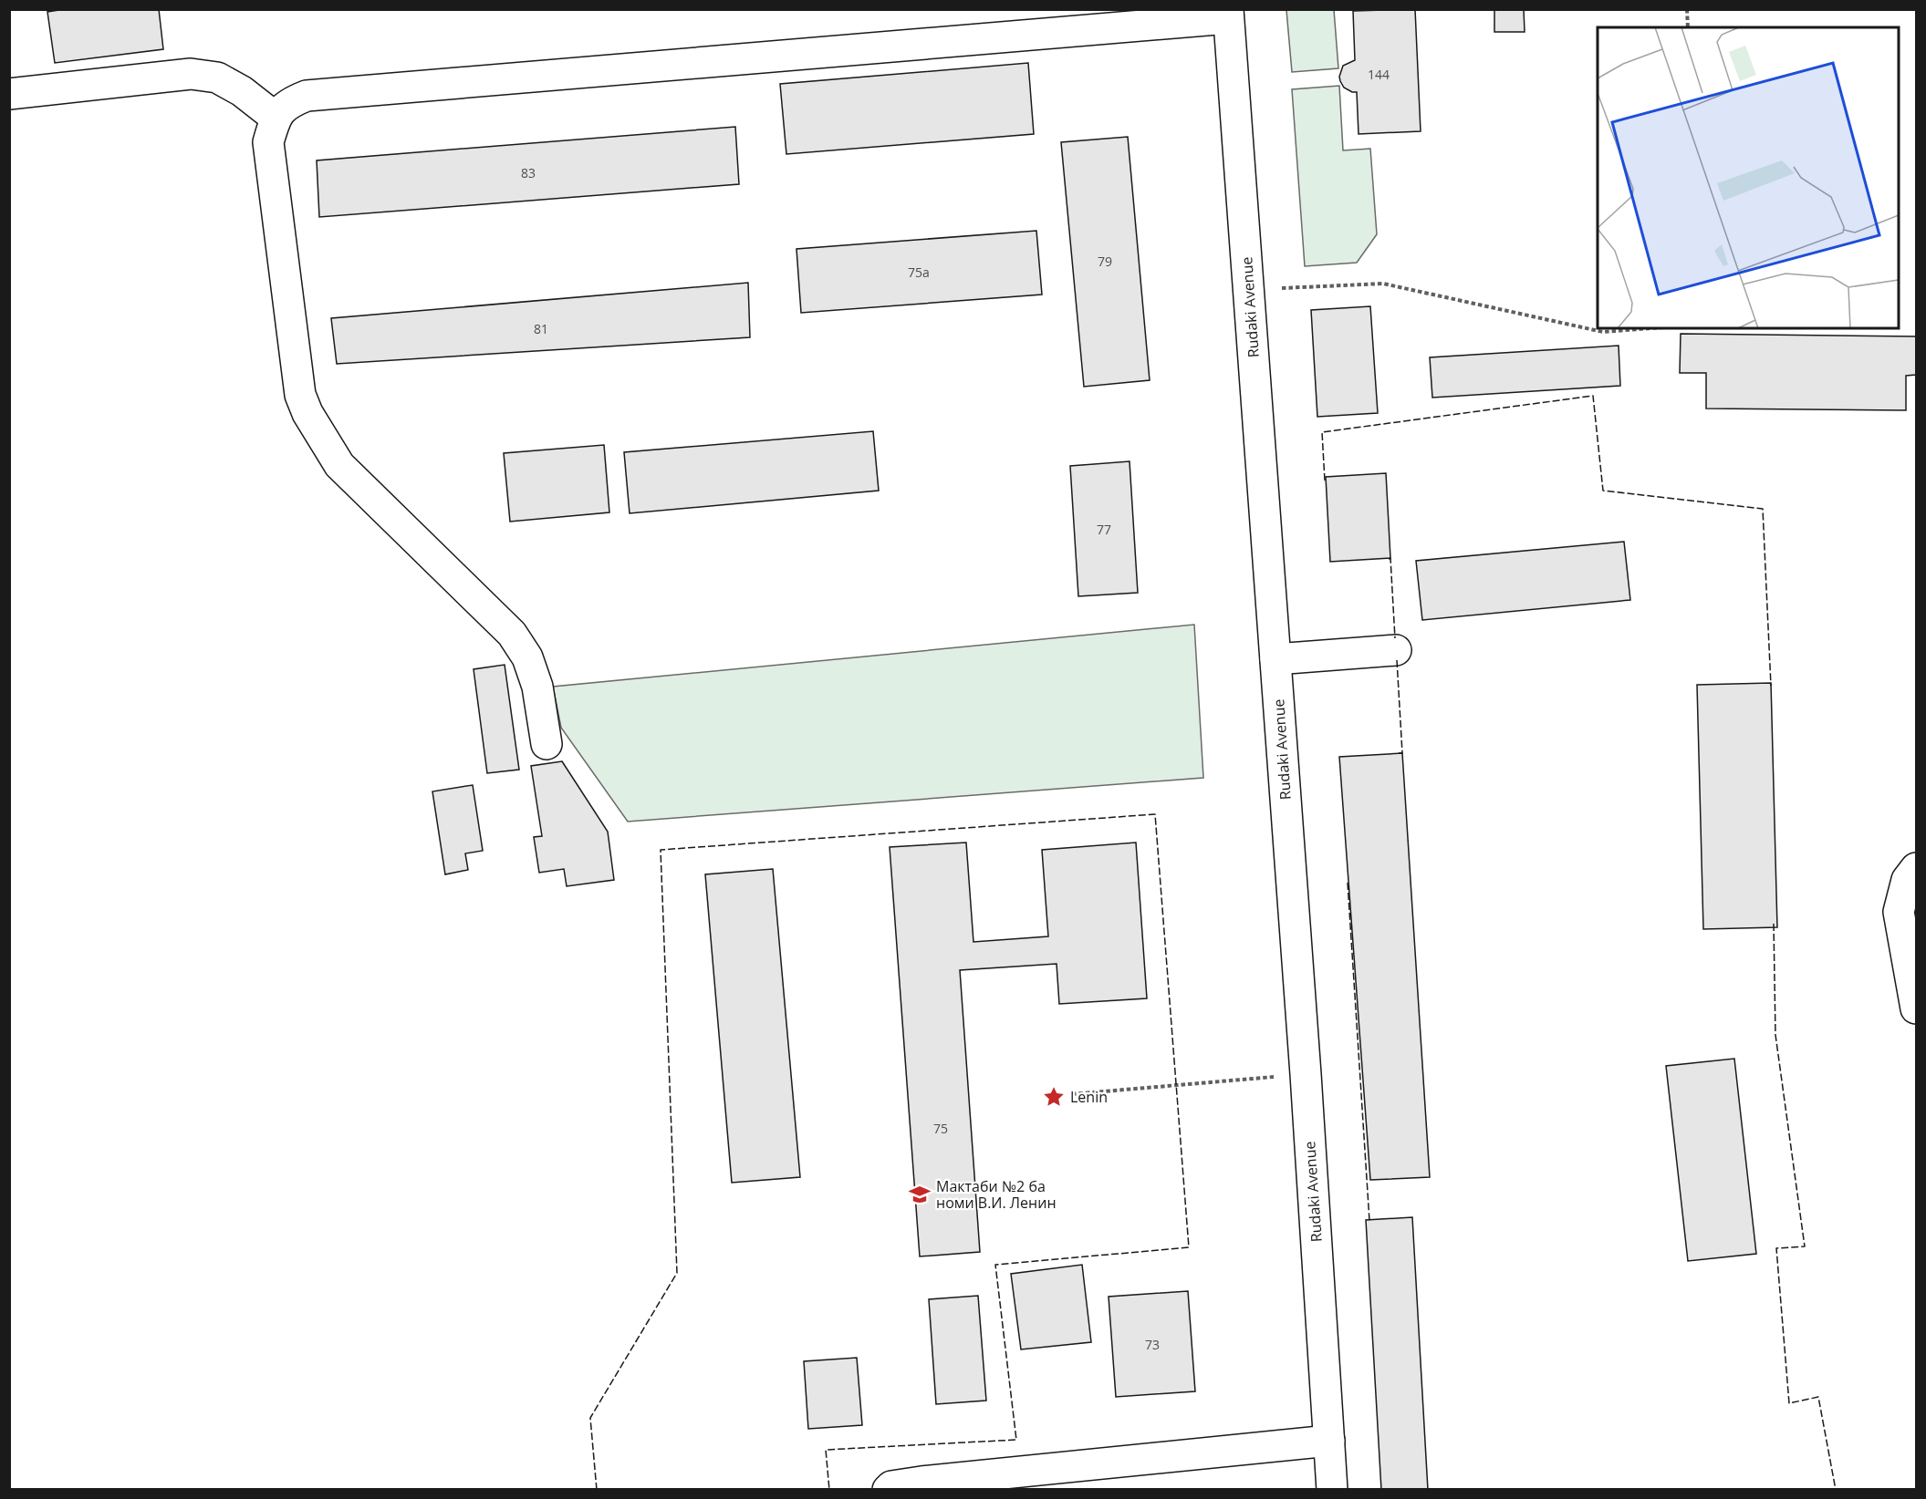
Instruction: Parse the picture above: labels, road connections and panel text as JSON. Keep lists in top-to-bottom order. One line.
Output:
{"streets":{"main road":["Rudaki Avenue"]},"places":{"place":["Lenin"],"school or university":["Мактаби №2 ба номи В.И. Ленин"]},"house_numbers":["144","83","79","75а","81","77","75","73"]}
